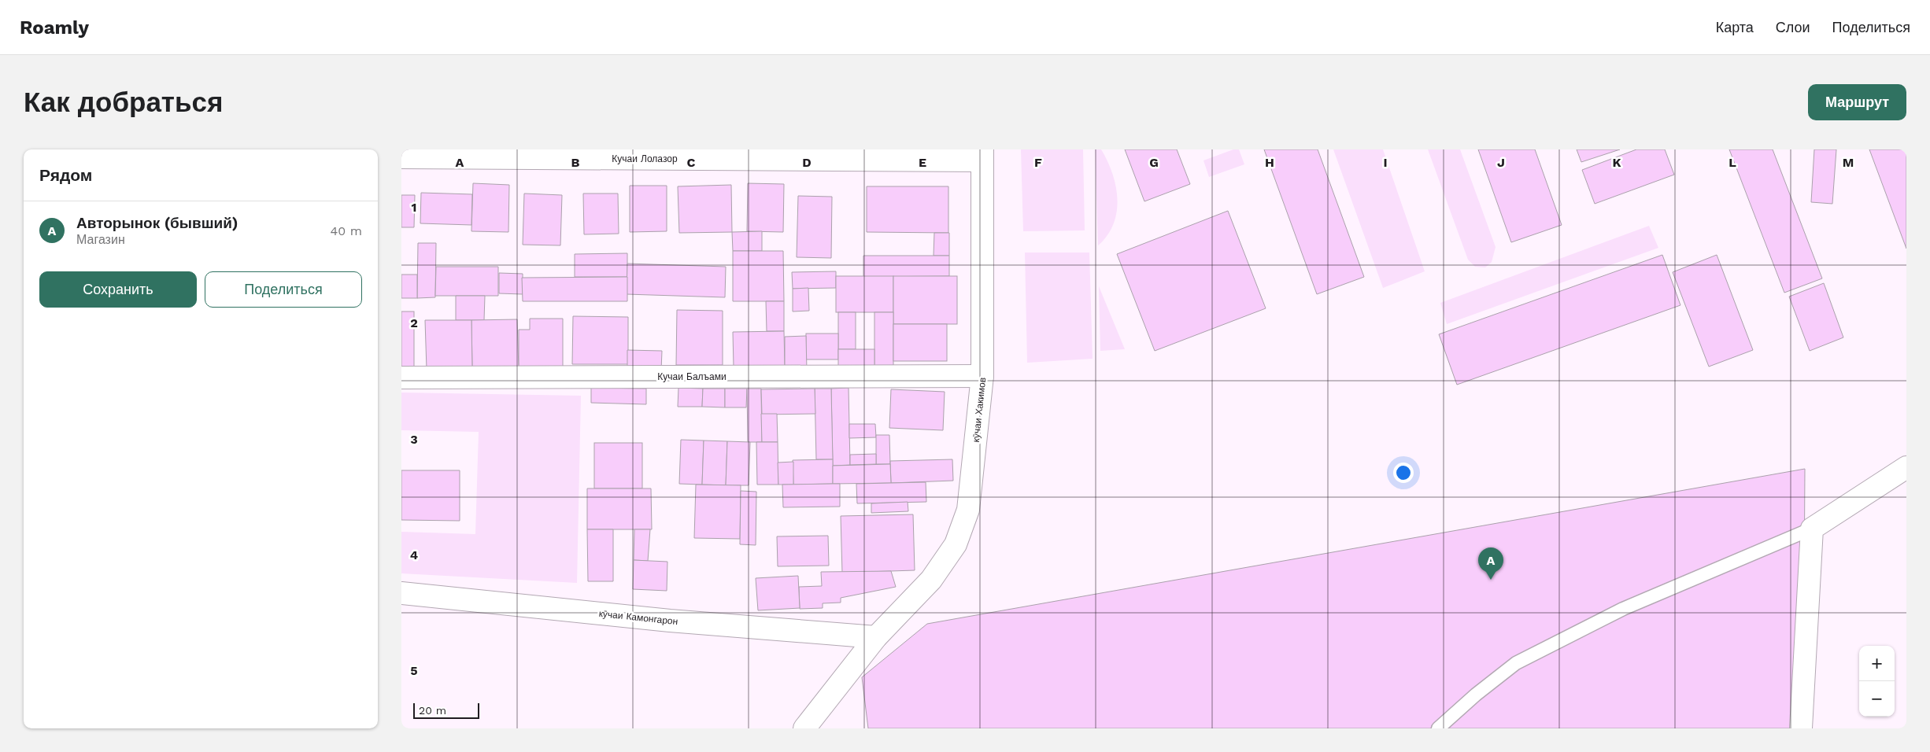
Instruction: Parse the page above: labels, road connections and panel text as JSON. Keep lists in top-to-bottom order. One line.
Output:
{"streets":{"street":["Кучаи Лолазор","Кучаи Балъами","кӯчаи Хакимов","кӯчаи Камонгарон"]},"crossings":[["Кучаи Лолазор","кӯчаи Хакимов"],["Кучаи Балъами","кӯчаи Хакимов"],["кӯчаи Хакимов","кӯчаи Камонгарон"]],"scale_bar":"20 m","page":{"header":"Roamly","nav":["Карта","Слои","Поделиться"],"buttons":["Маршрут",["Сохранить","Поделиться"]],"title":"Как добраться","heading":"Рядом","list":[{"mark":"A","name":"Авторынок (бывший)","note":"Магазин","value":"40 m"}],"pins":"A","map_buttons":["+","−"],"scale":"20 m"},"grid":{"columns":["A","B","C","D","E","F","G","H","I","J","K","L","M"],"rows":["1","2","3","4","5"]}}
